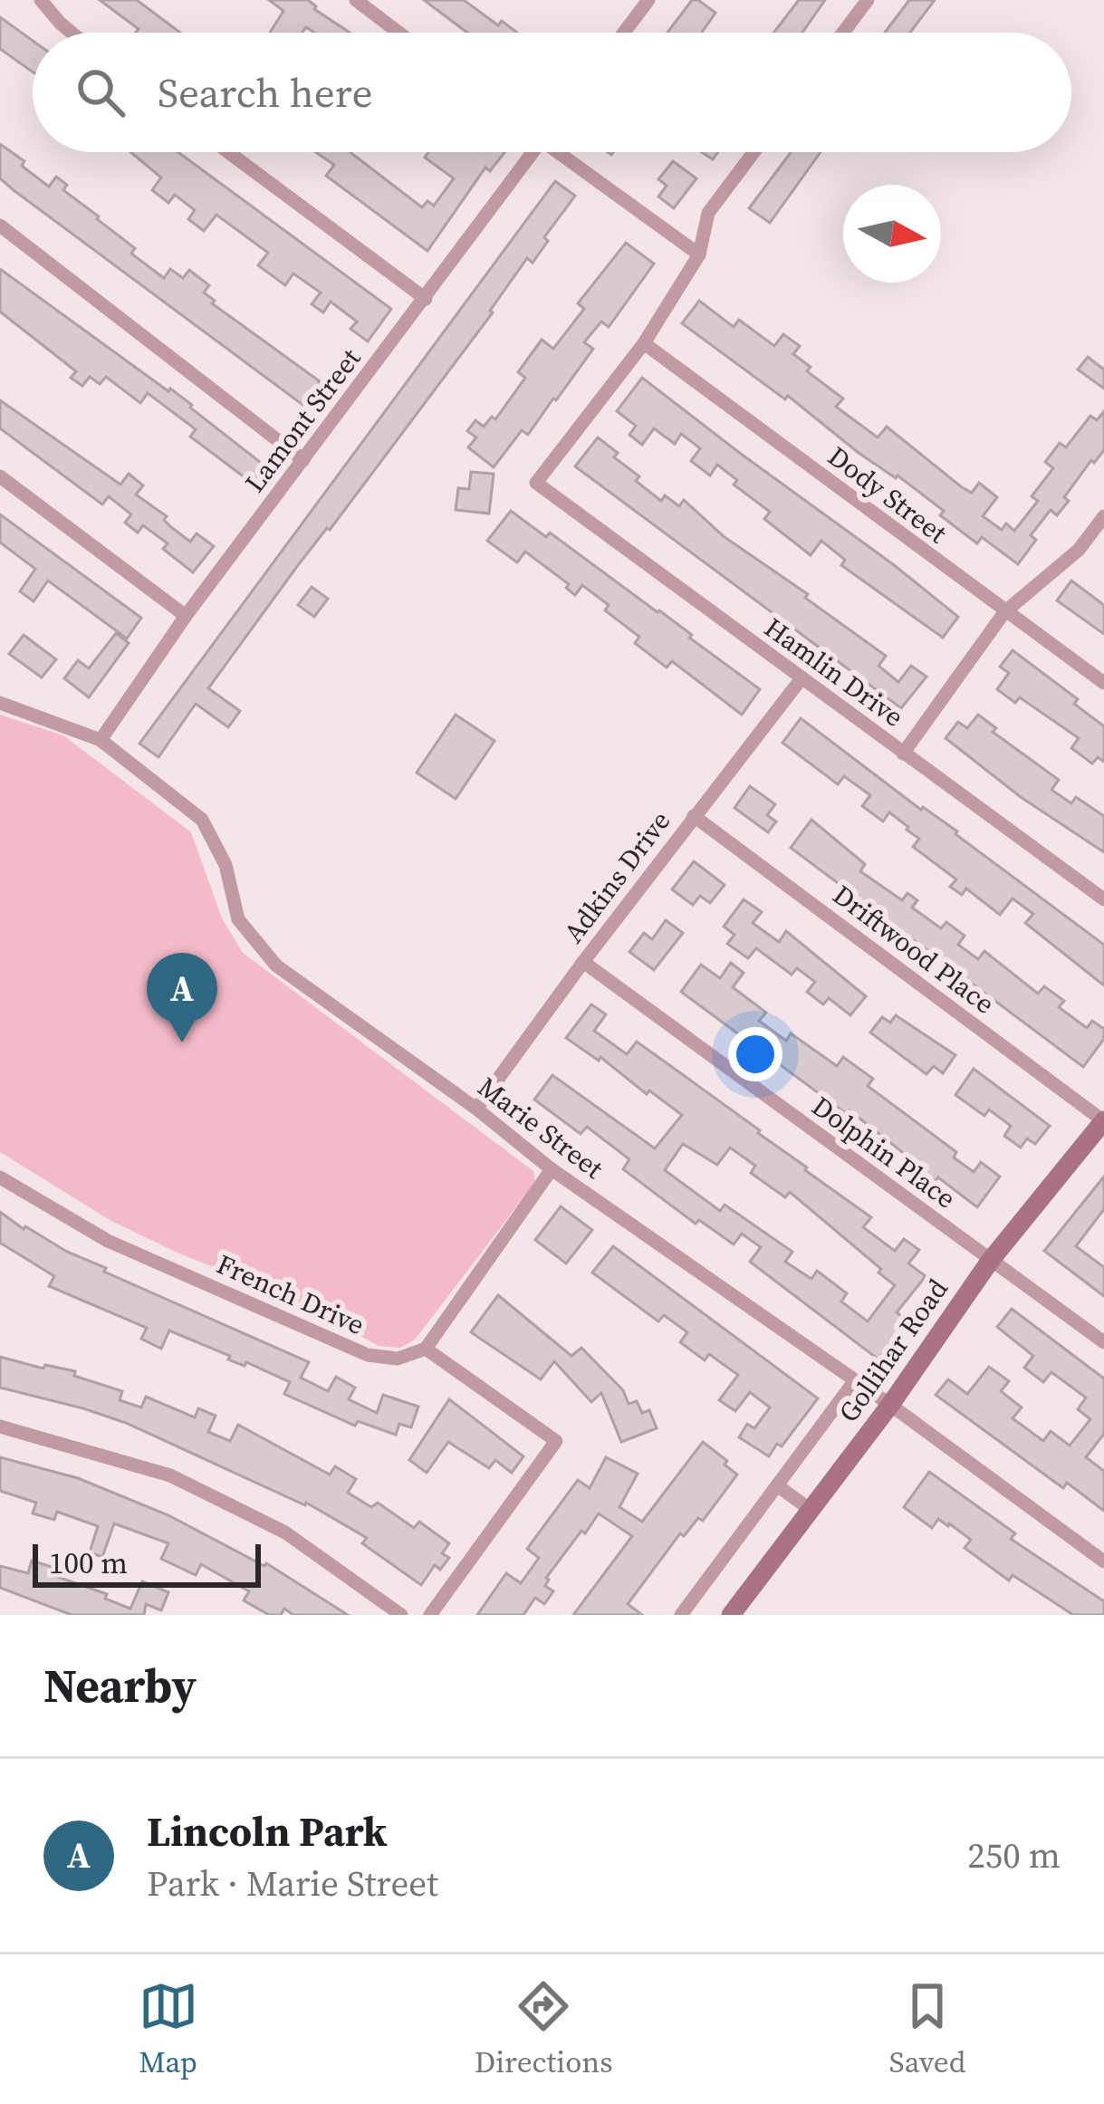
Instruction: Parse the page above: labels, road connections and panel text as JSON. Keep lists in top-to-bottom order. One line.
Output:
{"streets":{"main road":["Gollihar Road"],"street":["Lamont Street","Dody Street","Hamlin Drive","Adkins Drive","Driftwood Place","Marie Street","Dolphin Place","French Drive"]},"crossings":[["Lamont Street","Marie Street"],["Dody Street","Hamlin Drive"],["Hamlin Drive","Adkins Drive"],["Adkins Drive","Driftwood Place"],["Adkins Drive","Marie Street"],["Adkins Drive","Dolphin Place"],["Driftwood Place","Gollihar Road"],["Marie Street","Gollihar Road"],["Dolphin Place","Gollihar Road"]],"scale_bar":"100 m","north":"right","page":{"search":"Search here","pins":"A","scale":"100 m","heading":"Nearby","list":[{"mark":"A","name":"Lincoln Park","note":"Park · Marie Street","value":"250 m"}],"nav":["Map","Directions","Saved"]}}
